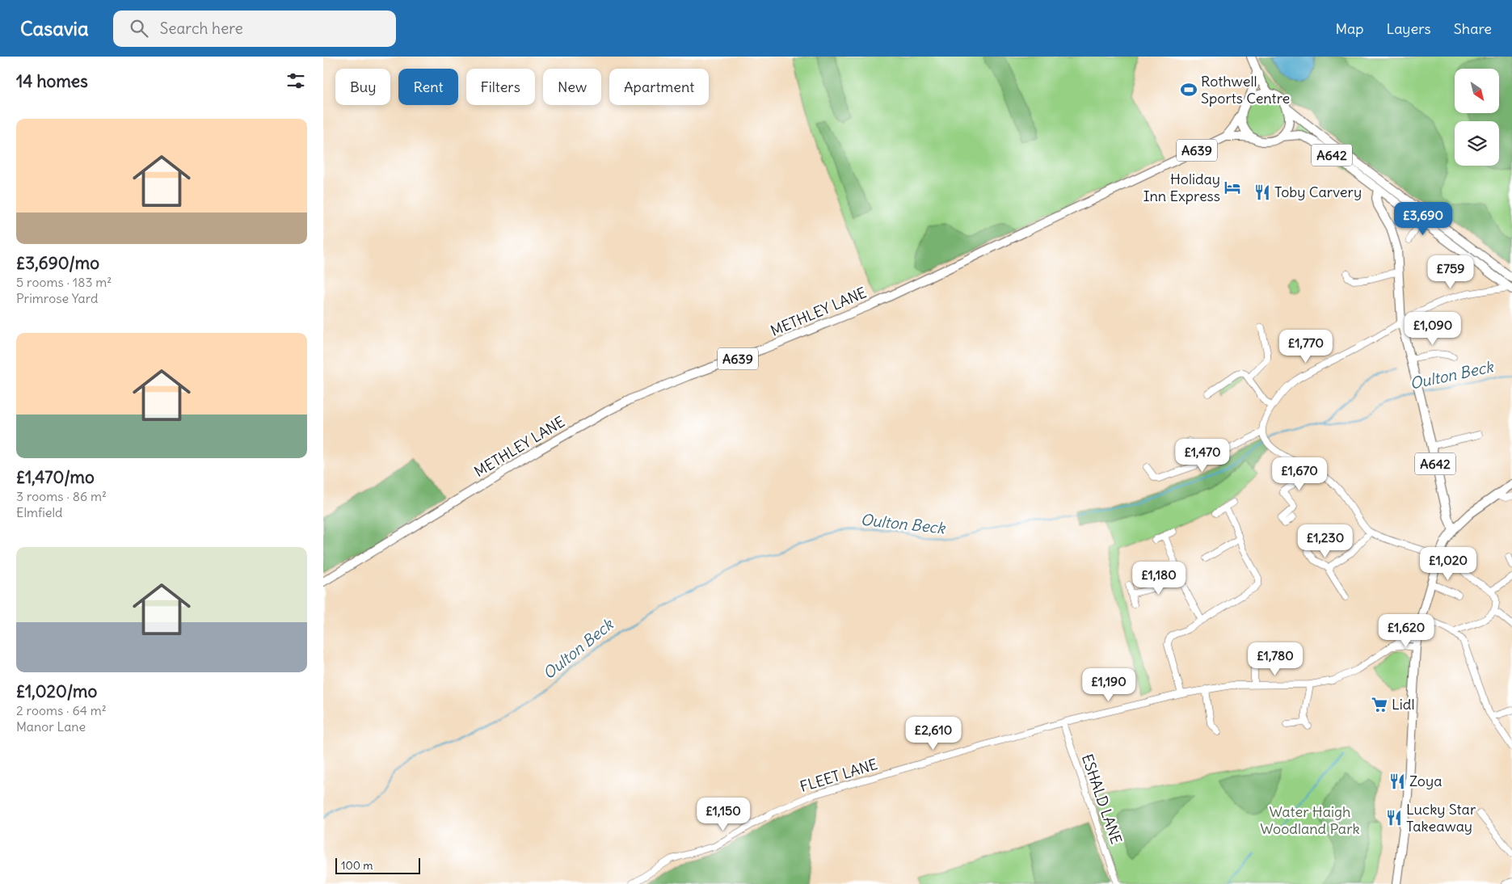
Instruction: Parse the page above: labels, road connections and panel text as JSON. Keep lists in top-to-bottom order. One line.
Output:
{"streets":{"main road":["A639","A642","METHLEY LANE"],"street":["FLEET LANE","ESHALD LANE"]},"crossings":[["A639","A642"],["A639","METHLEY LANE"],["A642","METHLEY LANE"],["FLEET LANE","ESHALD LANE"]],"water":["Oulton Beck"],"parks":["Water Haigh Woodland Park"],"places":{"sports":["Rothwell Sports Centre"],"hotel":["Holiday Inn Express"],"restaurant":["Toby Carvery","Zoya","Lucky Star Takeaway"],"supermarket":["Lidl"]},"scale_bar":"100 m","north":"bottom right","page":{"header":"Casavia","search":"Search here","nav":["Map","Layers","Share"],"heading":"14 homes","chip":["Buy","Rent","Filters","New","Apartment"],"list":[{"name":"£3,690/mo","note":"5 rooms · 183 m² · Primrose Yard"},{"name":"£1,470/mo","note":"3 rooms · 86 m² · Elmfield"},{"name":"£1,020/mo","note":"2 rooms · 64 m² · Manor Lane"}],"price":["£3,690","£759","£1,090","£1,770","£1,470","£1,670","£1,230","£1,020","£1,180","£1,620","£1,780","£1,190","£2,610","£1,150"],"scale":"100 m"}}
